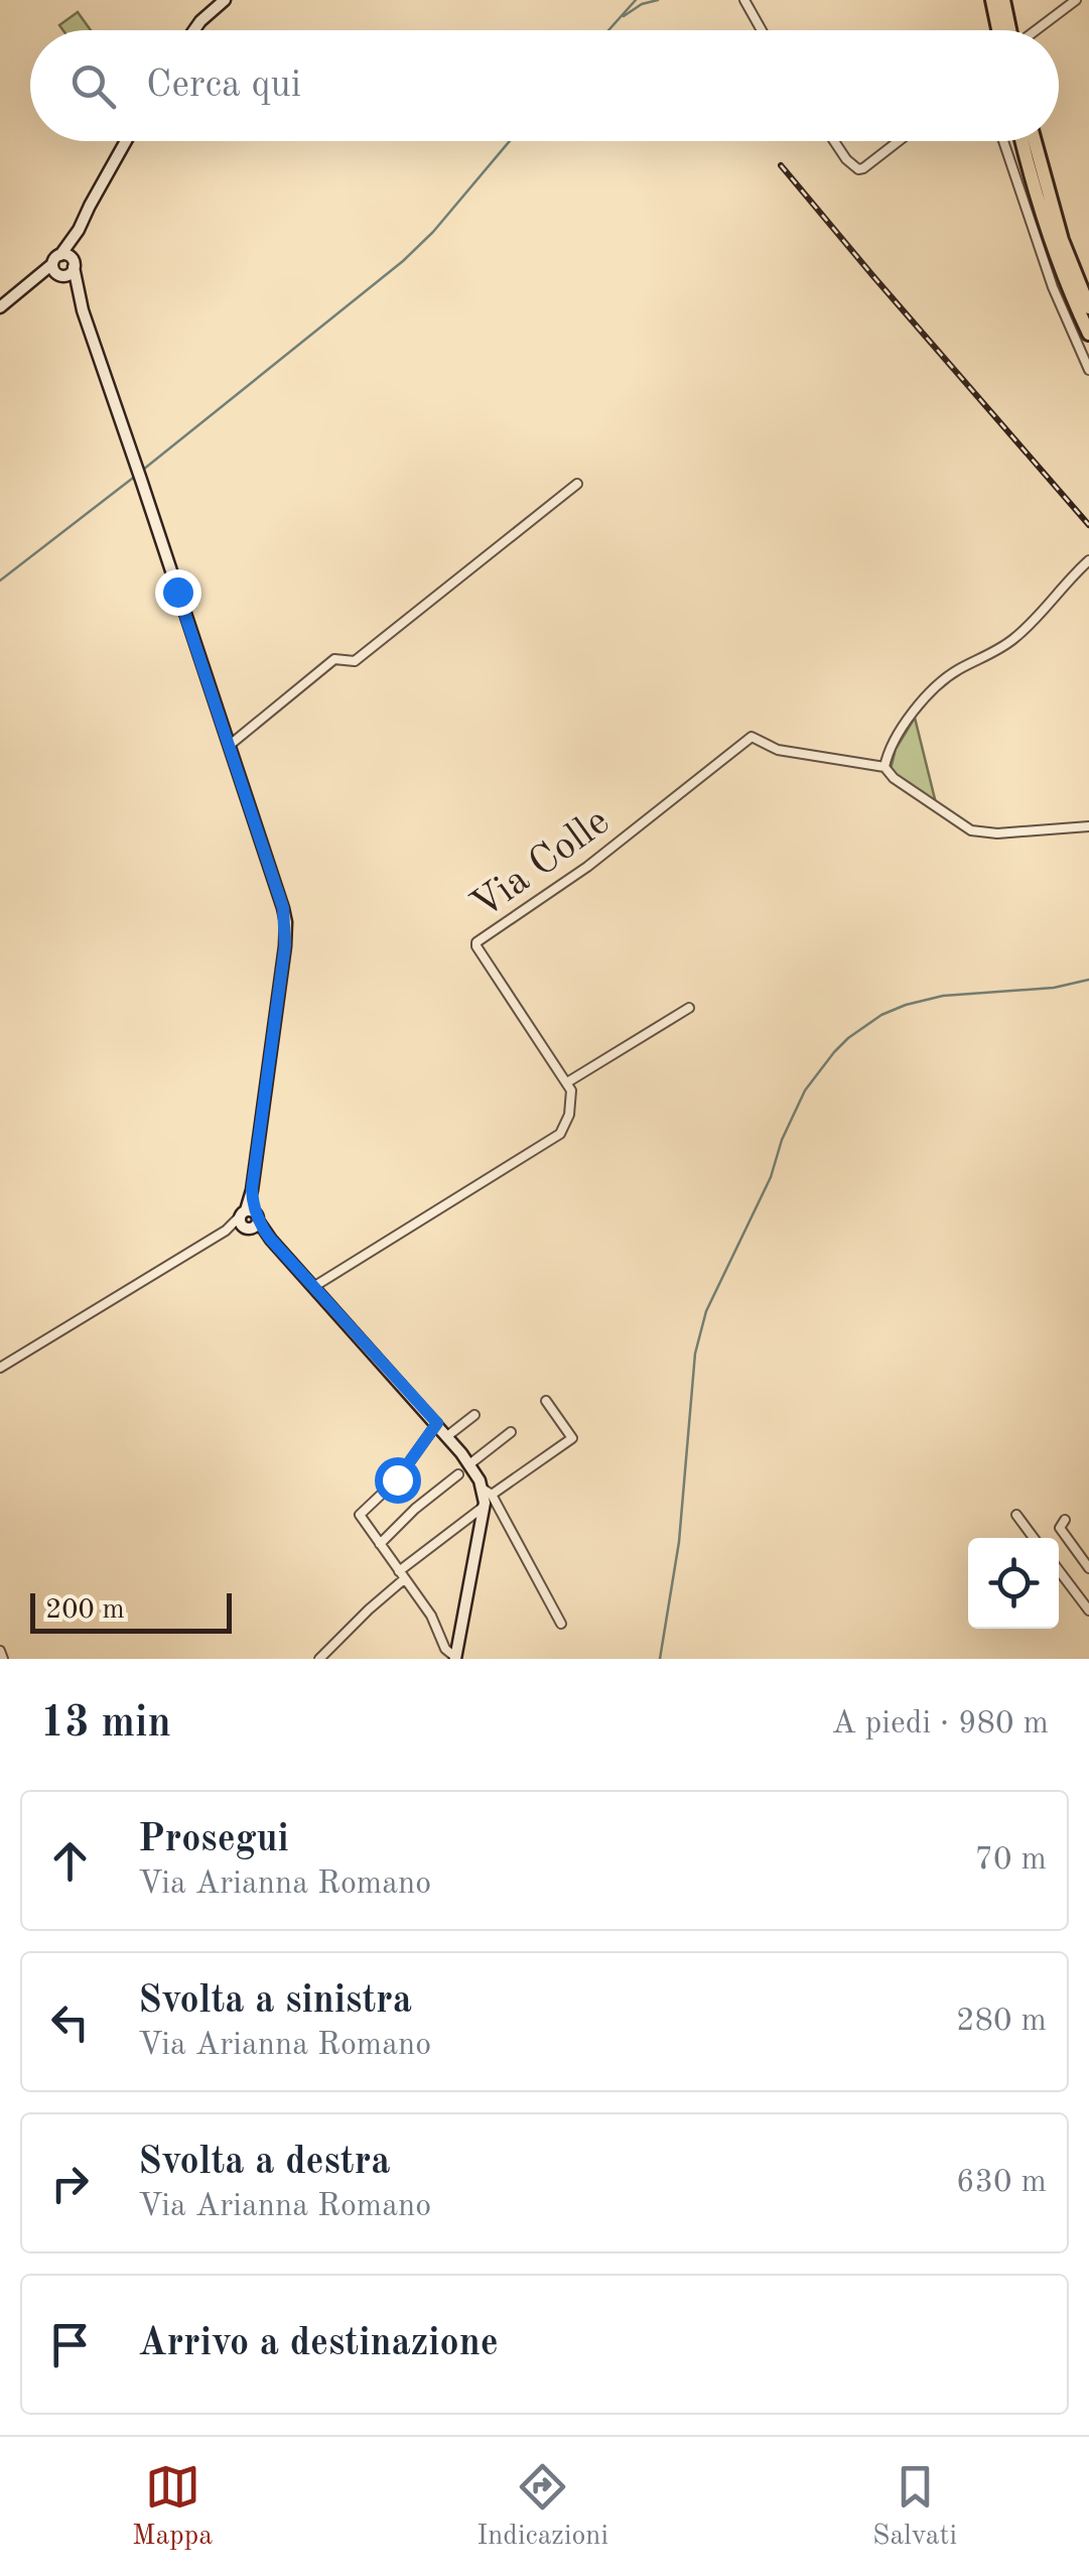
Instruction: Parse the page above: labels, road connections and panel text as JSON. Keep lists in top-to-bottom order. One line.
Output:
{"streets":{"street":["Via Colle"]},"scale_bar":"200 m","page":{"search":"Cerca qui","scale":"200 m","heading":["13 min","A piedi · 980 m"],"list":[["Prosegui","Via Arianna Romano","70 m"],["Svolta a sinistra","Via Arianna Romano","280 m"],["Svolta a destra","Via Arianna Romano","630 m"],"Arrivo a destinazione"],"nav":["Mappa","Indicazioni","Salvati"]}}
